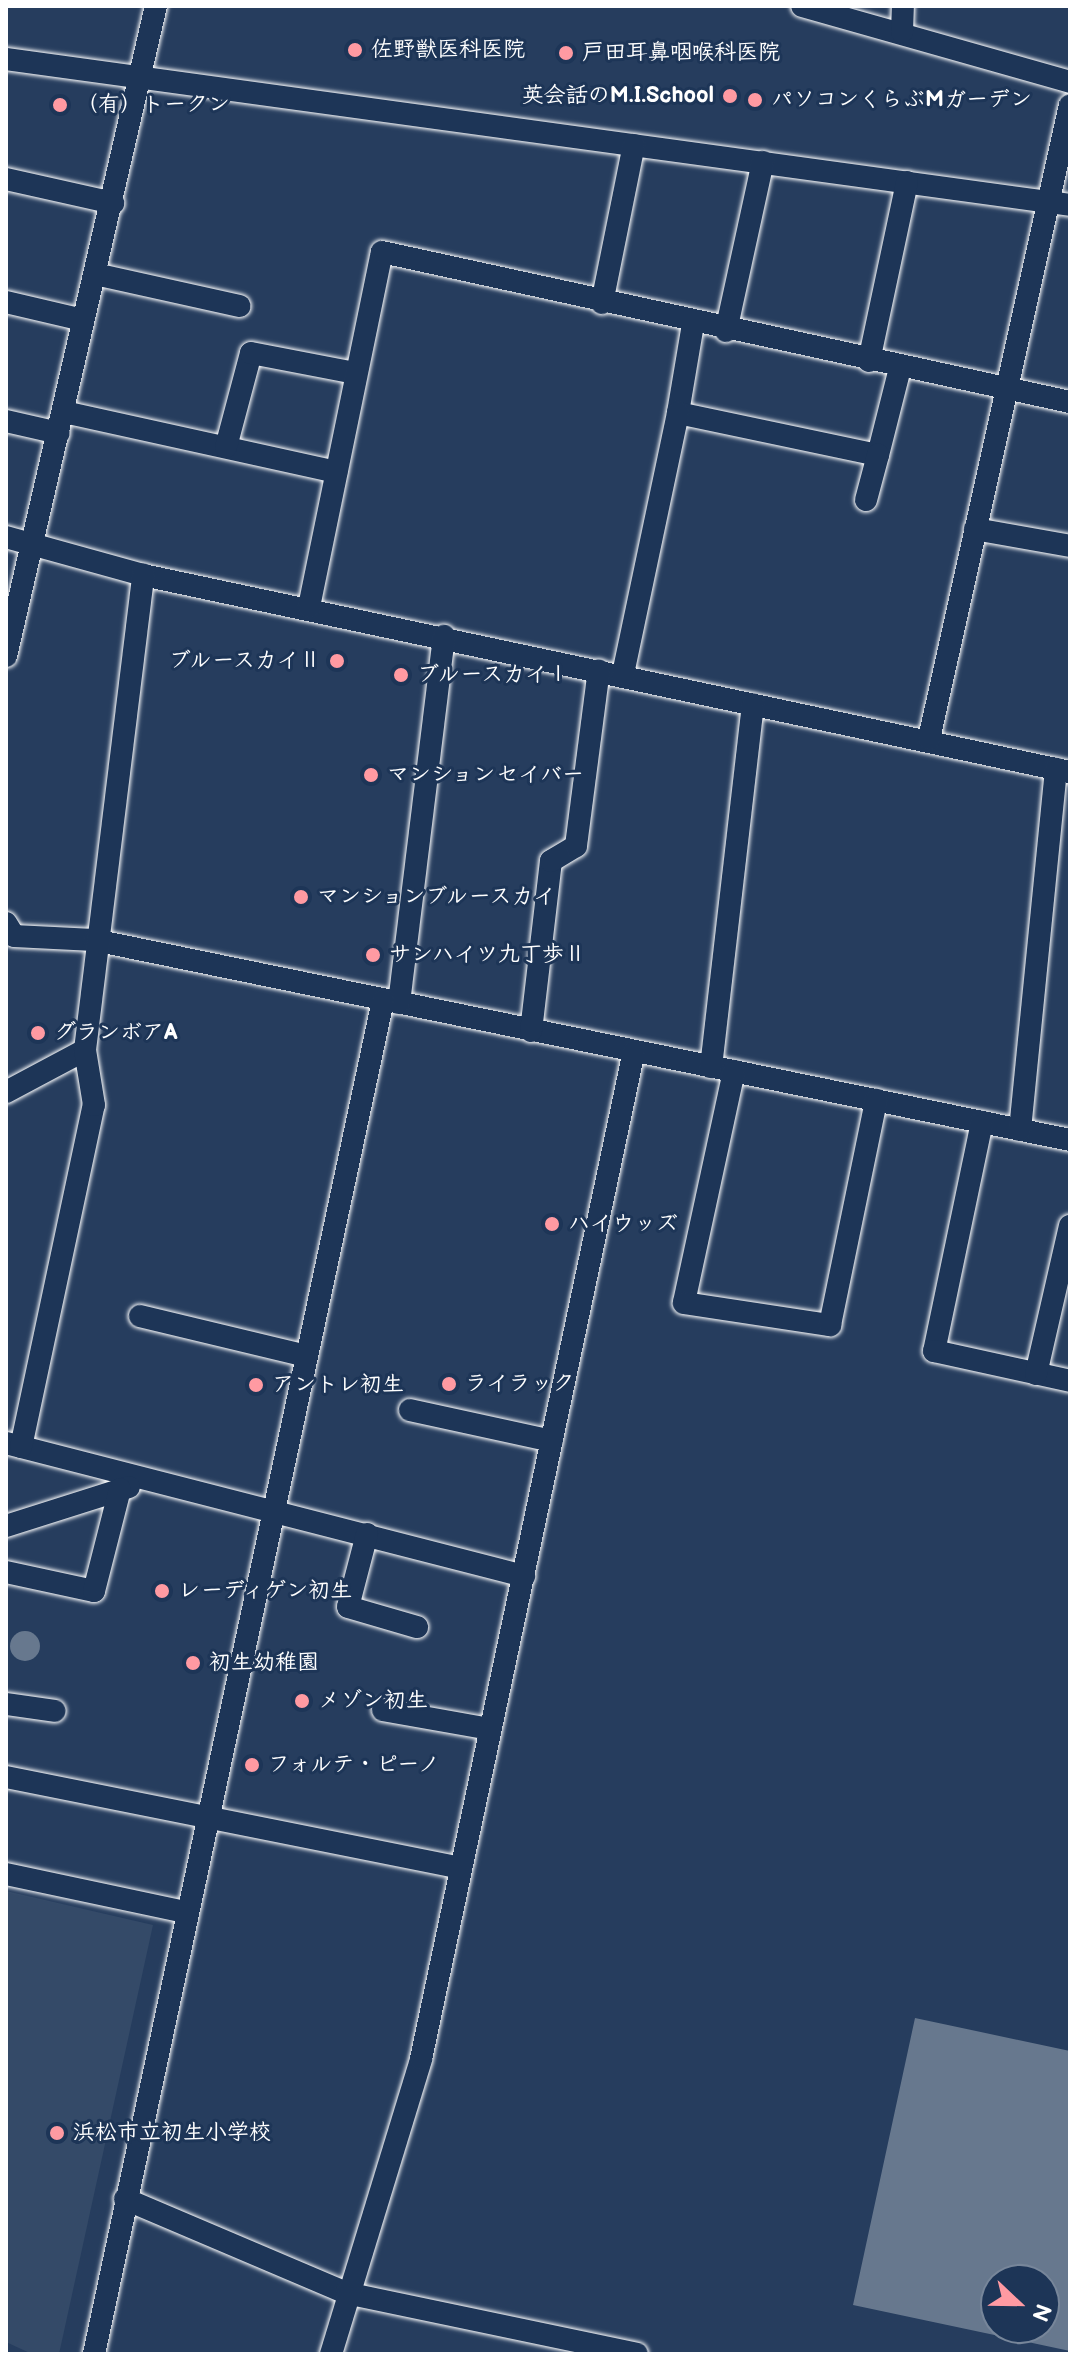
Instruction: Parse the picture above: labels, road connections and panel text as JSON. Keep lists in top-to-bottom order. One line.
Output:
{"places":["佐野獣医科医院","戸田耳鼻咽喉科医院","英会話のM.I.School","パソコンくらぶMガーデン","（有）トークン","ブルースカイⅡ","ブルースカイⅠ","マンションセイバー","マンションブルースカイ","サンハイツ九丁歩Ⅱ","グランボアA","ハイウッズ","ライラック","アントレ初生","レーディゲン初生","初生幼稚園","メゾン初生","フォルテ・ピーノ","浜松市立初生小学校"],"north":"right"}
